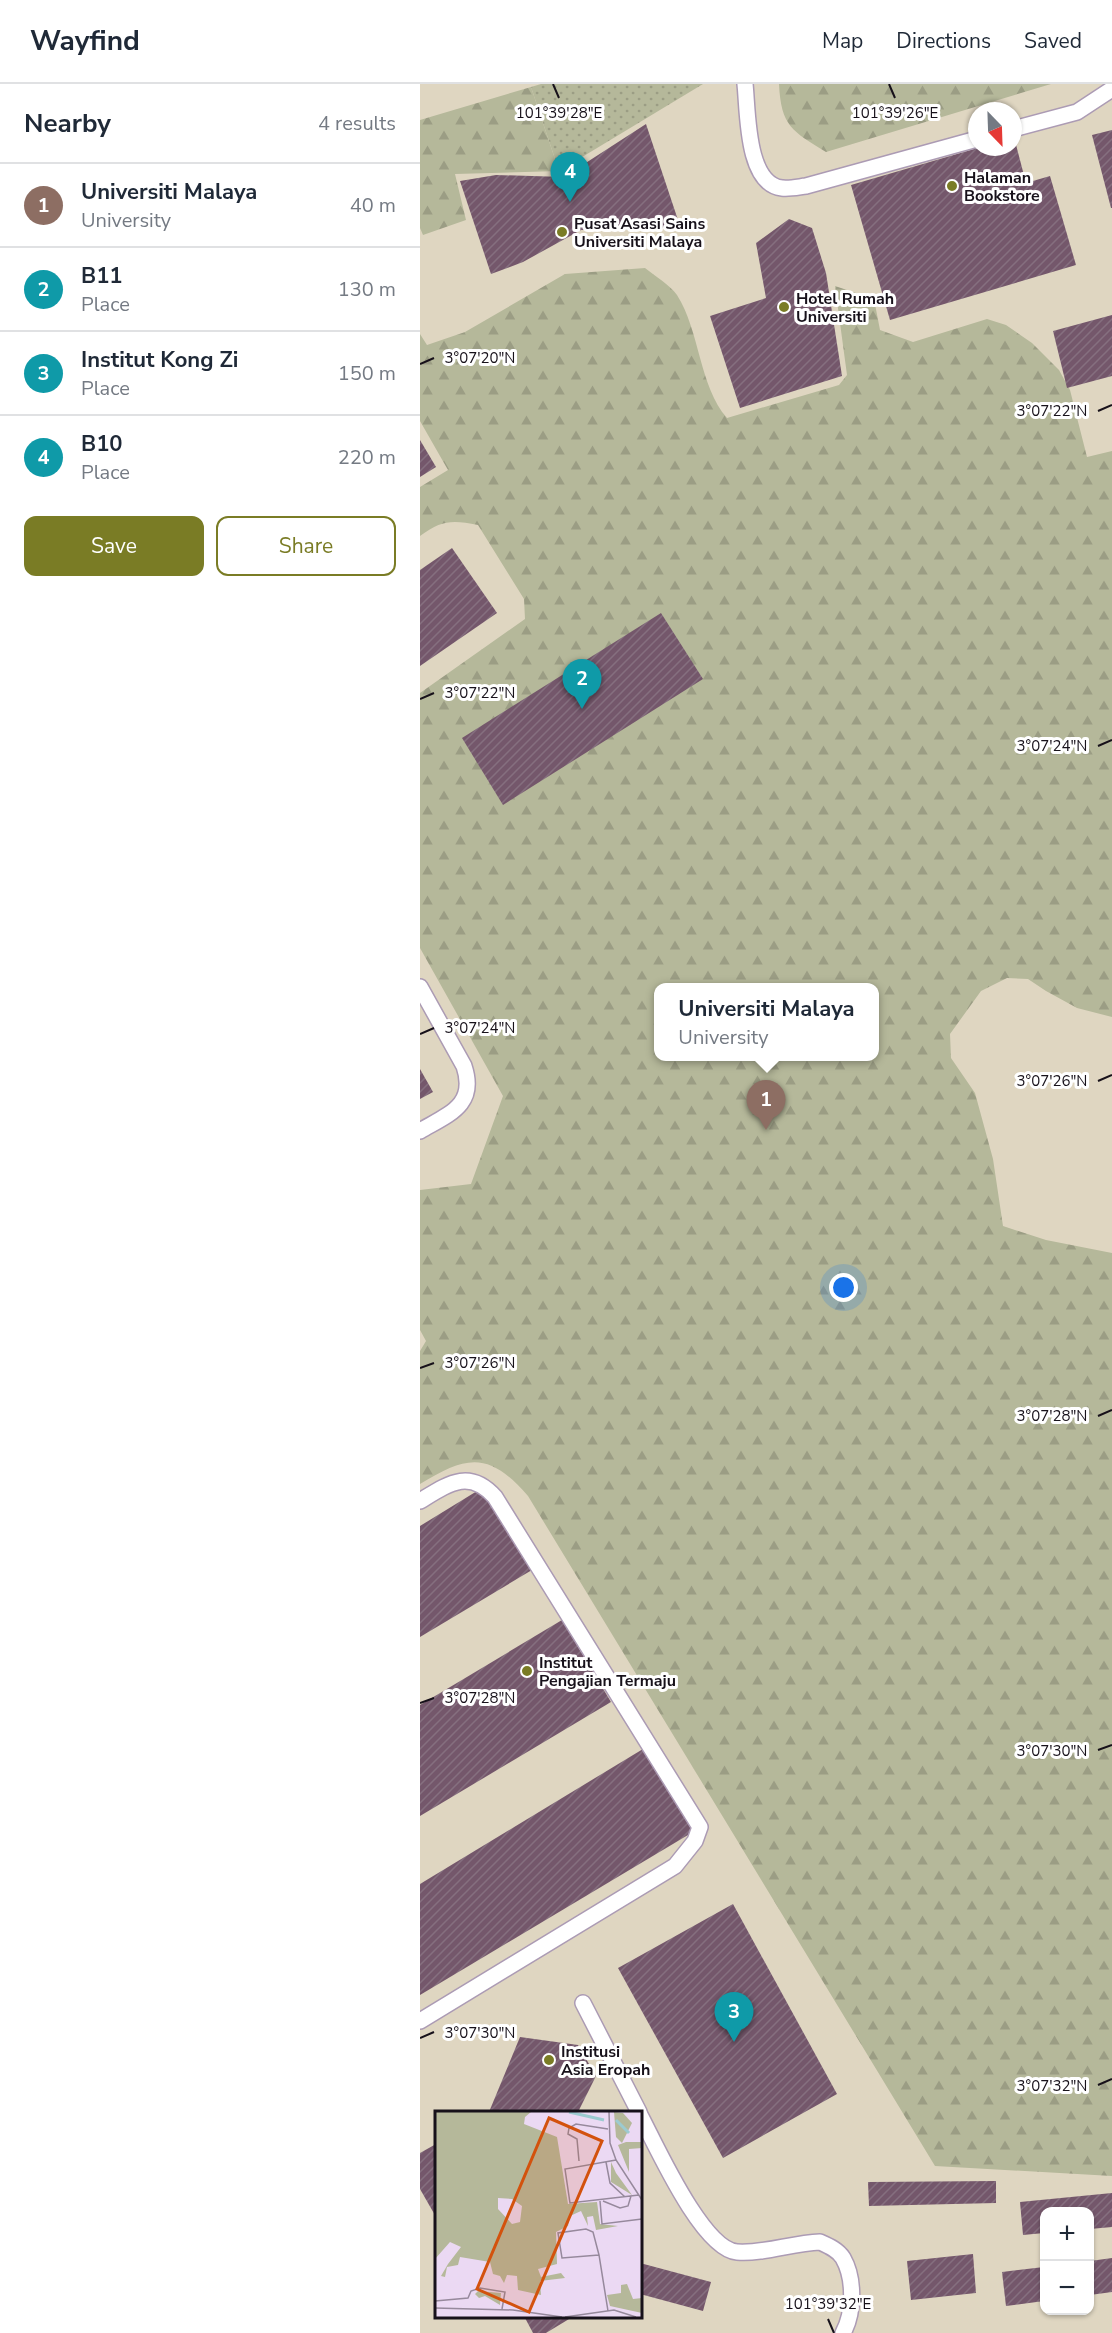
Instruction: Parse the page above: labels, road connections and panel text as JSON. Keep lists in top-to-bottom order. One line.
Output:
{"places":["Halaman Bookstore","Pusat Asasi Sains Universiti Malaya","Hotel Rumah Universiti","Institut Pengajian Termaju","Institusi Asia Eropah"],"north":"bottom right","page":{"header":"Wayfind","nav":["Map","Directions","Saved"],"heading":["Nearby","4 results"],"pins":["4","2","1","3"],"list":[{"mark":"1","name":"Universiti Malaya","note":"University","value":"40 m"},{"mark":"2","name":"B11","note":"Place","value":"130 m"},{"mark":"3","name":"Institut Kong Zi","note":"Place","value":"150 m"},{"mark":"4","name":"B10","note":"Place","value":"220 m"}],"buttons":["Save","Share"],"popup":["Universiti Malaya","University"],"map_buttons":["+","−"]},"coordinates":["101°39'28\"E","101°39'26\"E","3°07'20\"N","3°07'22\"N","3°07'24\"N","3°07'26\"N","3°07'28\"N","3°07'30\"N","3°07'32\"N","101°39'32\"E"]}
